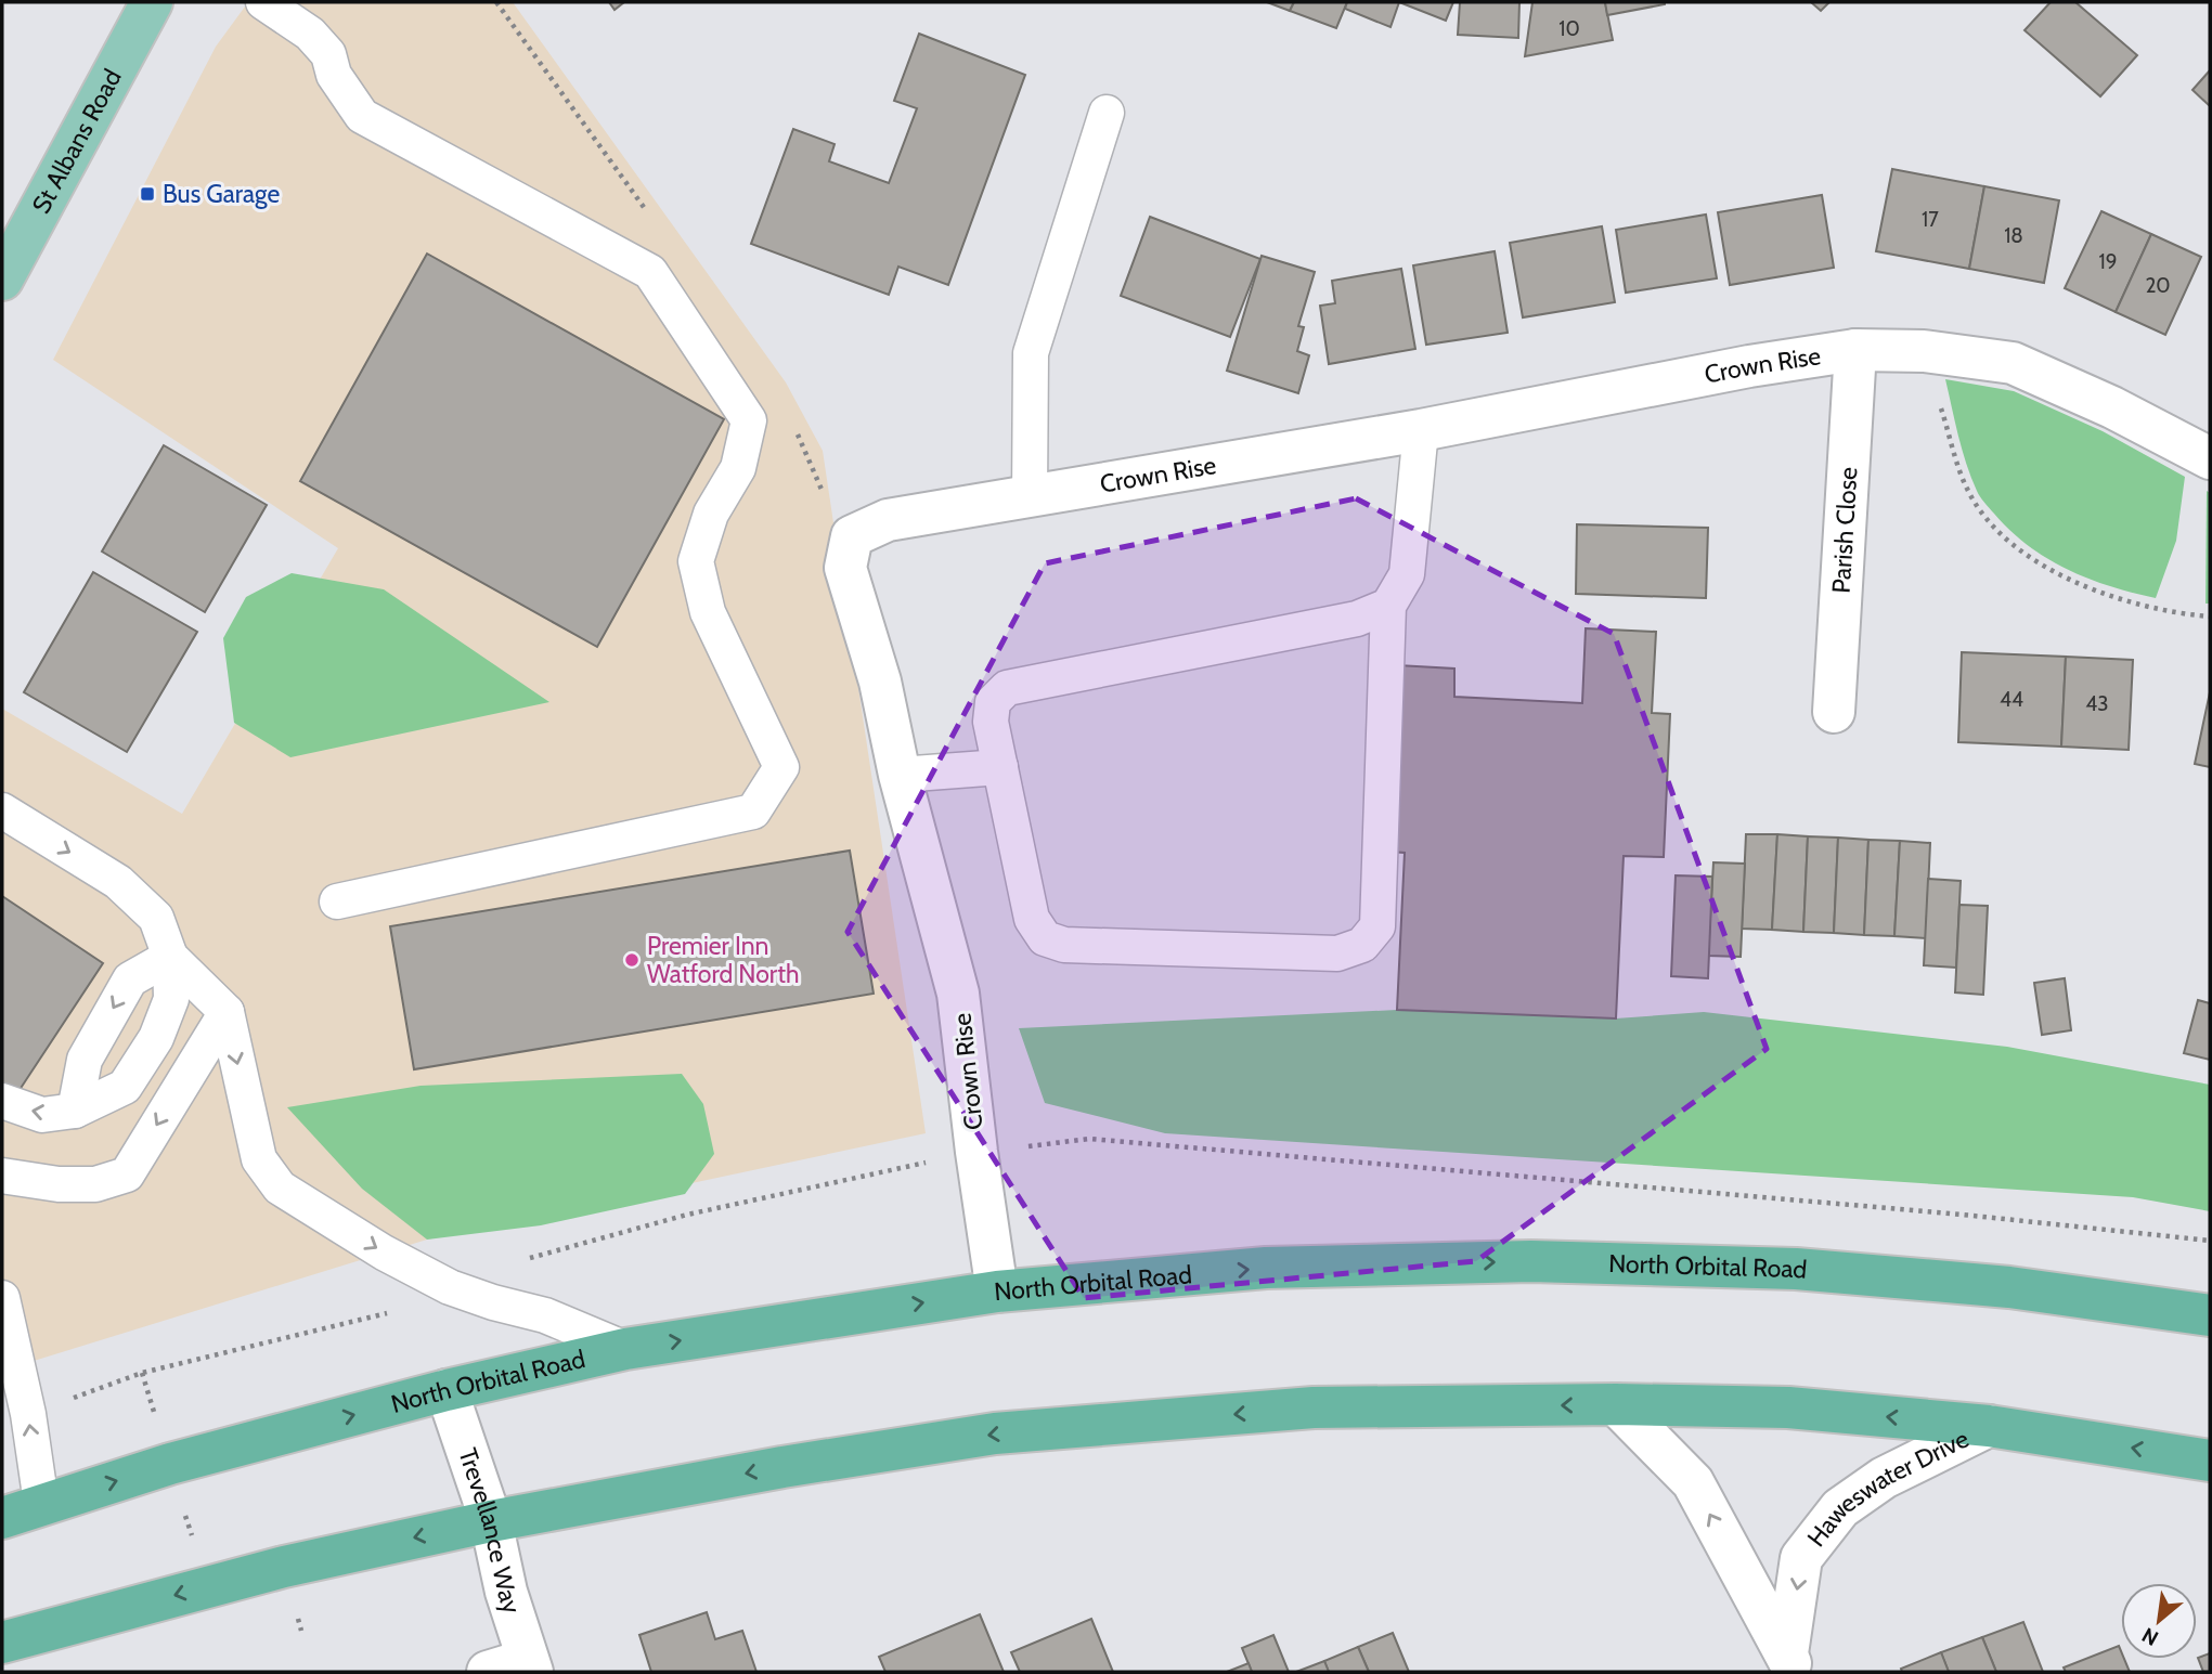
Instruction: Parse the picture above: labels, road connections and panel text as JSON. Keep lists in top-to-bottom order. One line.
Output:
{"streets":{"highway":["North Orbital Road"],"main road":["St Albans Road"],"street":["Crown Rise","Parish Close","Haweswater Drive","Trevellance Way"]},"crossings":[["Crown Rise","Parish Close"],["Crown Rise","North Orbital Road"],["North Orbital Road","Trevellance Way"]],"places":{"transit":["Bus Garage"],"other":["Premier Inn Watford North"]},"house_numbers":["10","17","18","19","20","44","43"],"north":"bottom left"}
